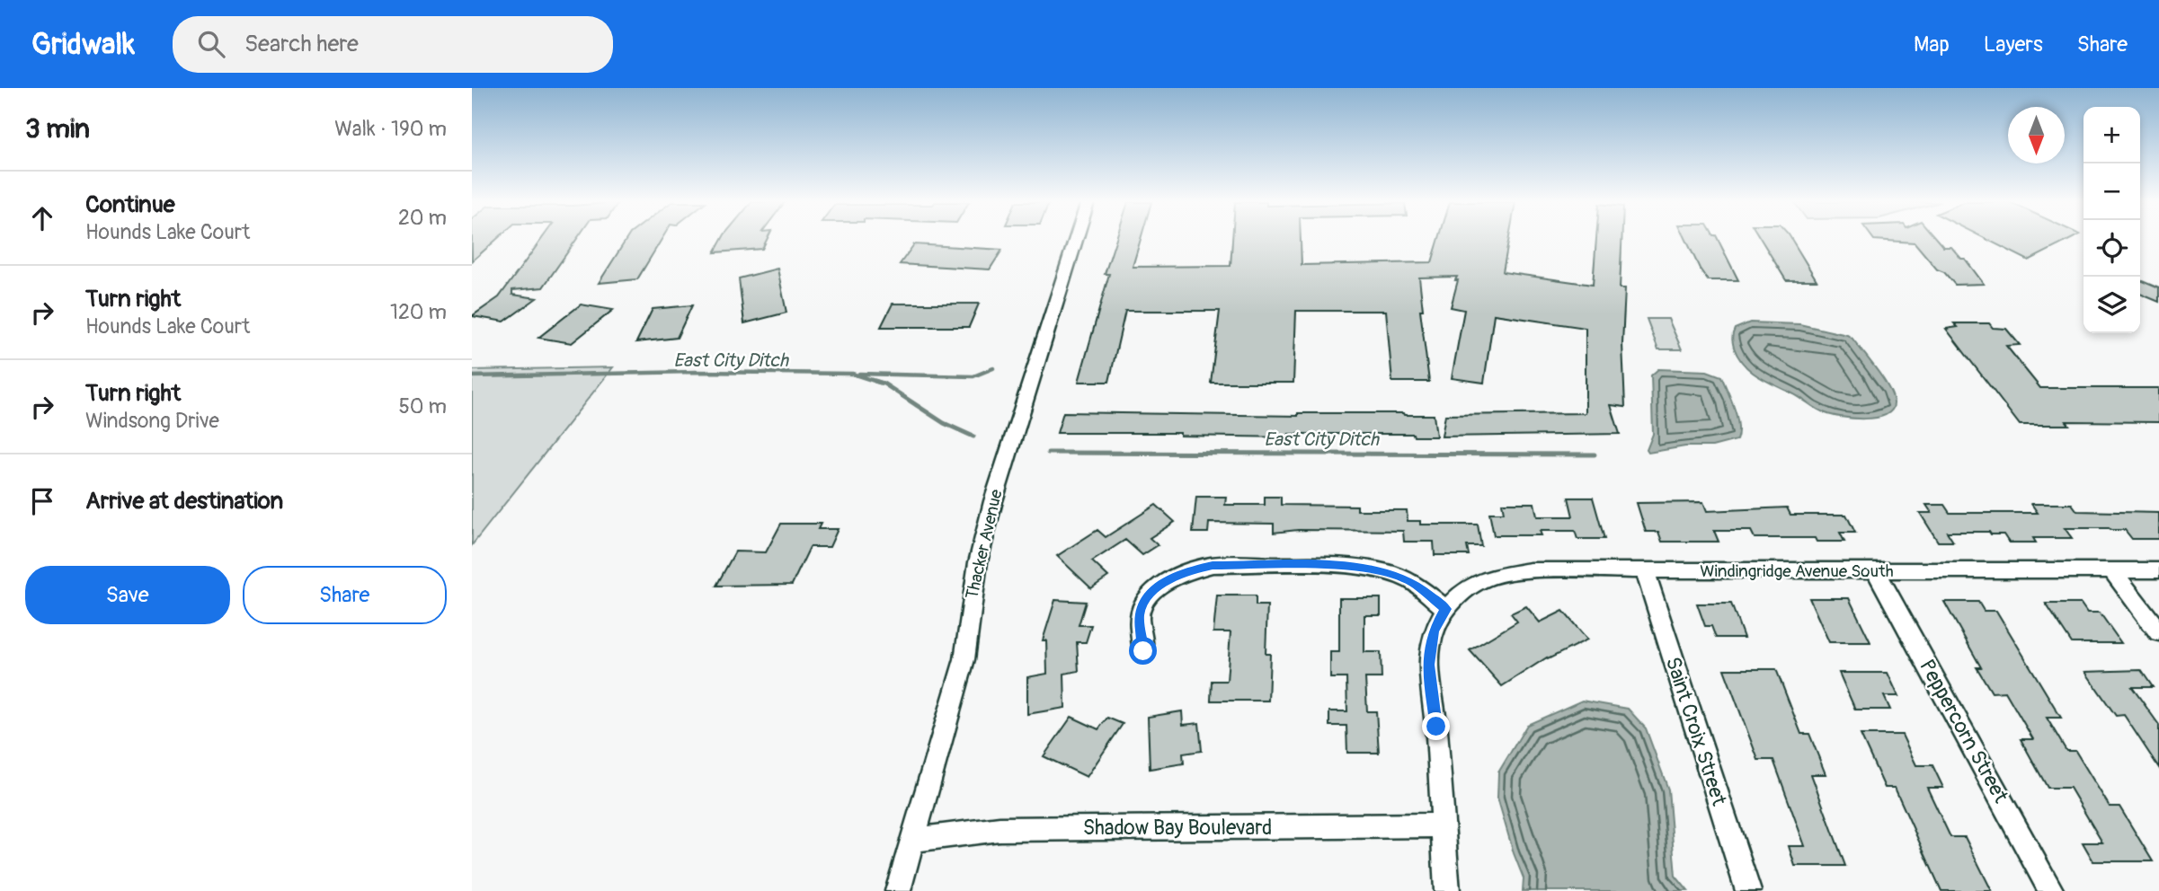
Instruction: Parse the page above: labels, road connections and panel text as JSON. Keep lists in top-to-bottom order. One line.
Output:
{"streets":{"street":["Thacker Avenue","Windingridge Avenue South","Saint Croix Street","Peppercorn Street","Shadow Bay Boulevard"]},"crossings":[["Thacker Avenue","Shadow Bay Boulevard"],["Windingridge Avenue South","Saint Croix Street"],["Windingridge Avenue South","Peppercorn Street"]],"water":["East City Ditch"],"north":"bottom","page":{"header":"Gridwalk","search":"Search here","nav":["Map","Layers","Share"],"heading":["3 min","Walk · 190 m"],"map_buttons":["+","−"],"list":[["Continue","Hounds Lake Court","20 m"],["Turn right","Hounds Lake Court","120 m"],["Turn right","Windsong Drive","50 m"],"Arrive at destination"],"buttons":["Save","Share"]}}
